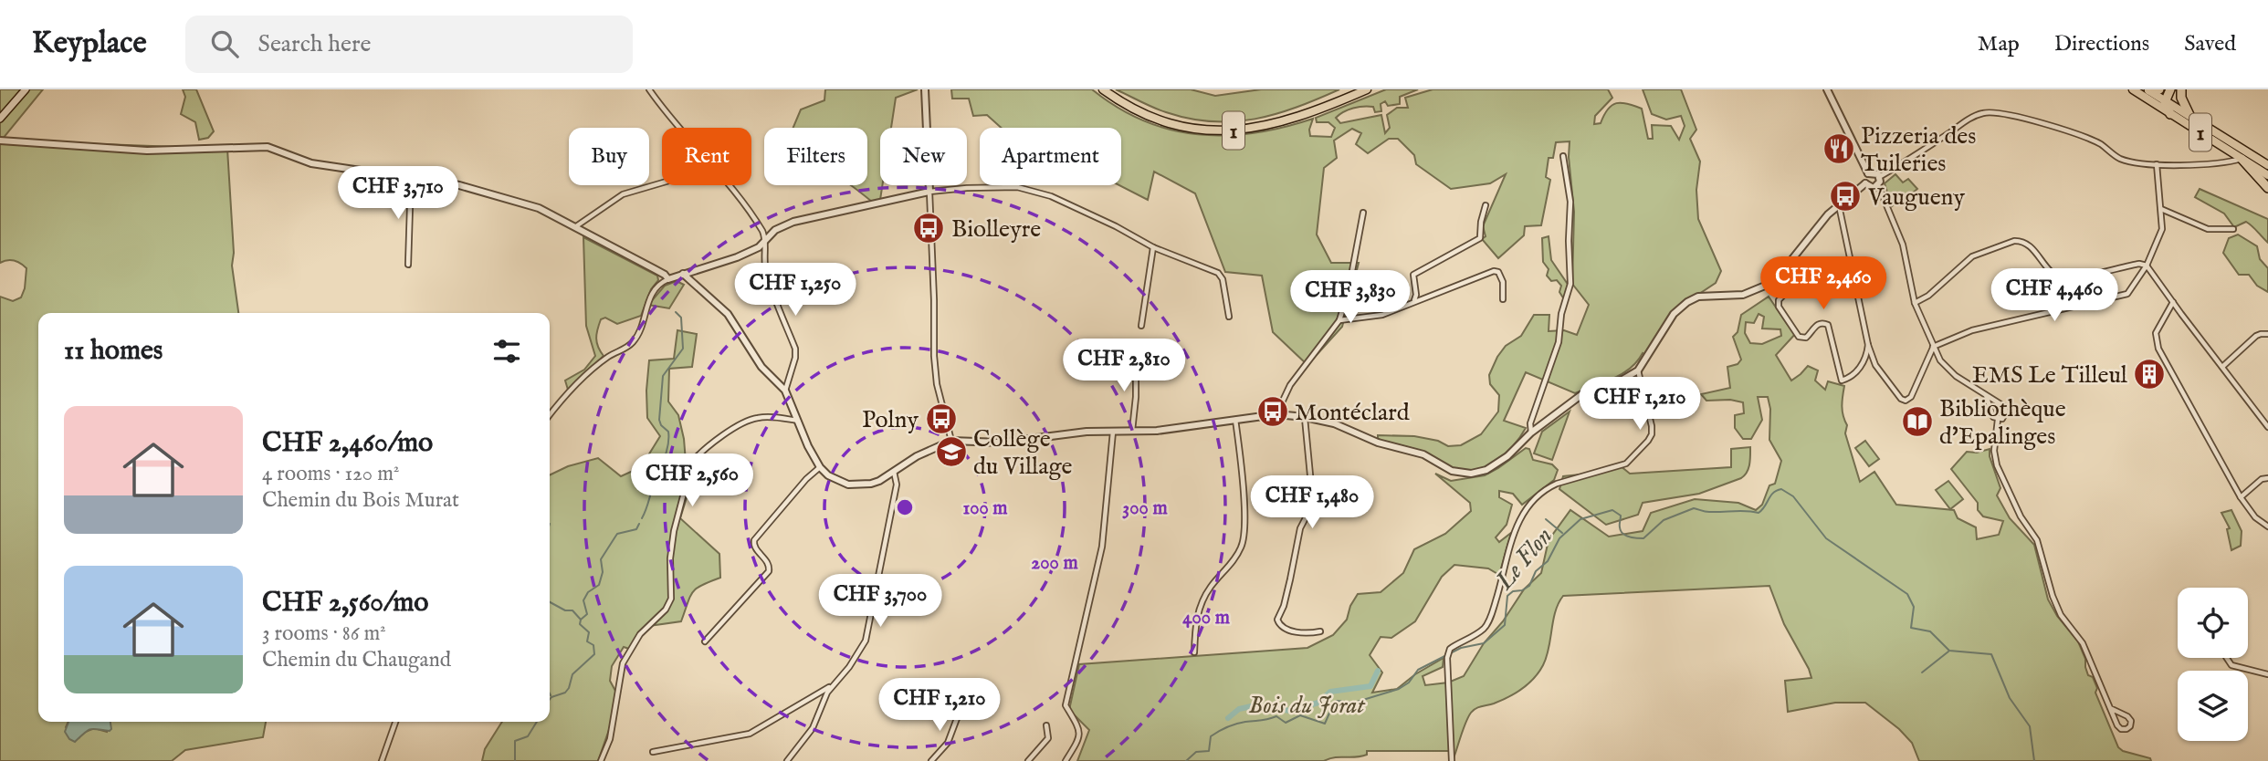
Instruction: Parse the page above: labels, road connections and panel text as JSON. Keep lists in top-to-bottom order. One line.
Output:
{"streets":{"main road":["1"]},"water":["Le Flon"],"parks":["Bois du Jorat"],"places":{"restaurant":["Pizzeria des Tuileries"],"bus stop":["Vaugueny","Biolleyre","Montéclard","Polny"],"building":["EMS Le Tilleul"],"library":["Bibliothèque d'Epalinges"],"school or university":["Collège du Village"]},"page":{"header":"Keyplace","search":"Search here","nav":["Map","Directions","Saved"],"chip":["Buy","Rent","Filters","New","Apartment"],"price":["CHF 3,710","CHF 2,460","CHF 1,250","CHF 4,460","CHF 3,830","CHF 2,810","CHF 1,210","CHF 2,560","CHF 1,480","CHF 3,700","CHF 1,210"],"heading":"11 homes","list":[{"name":"CHF 2,460/mo","note":"4 rooms · 120 m² · Chemin du Bois Murat"},{"name":"CHF 2,560/mo","note":"3 rooms · 86 m² · Chemin du Chaugand"}]},"rings":["100 m","300 m","200 m","400 m"]}
